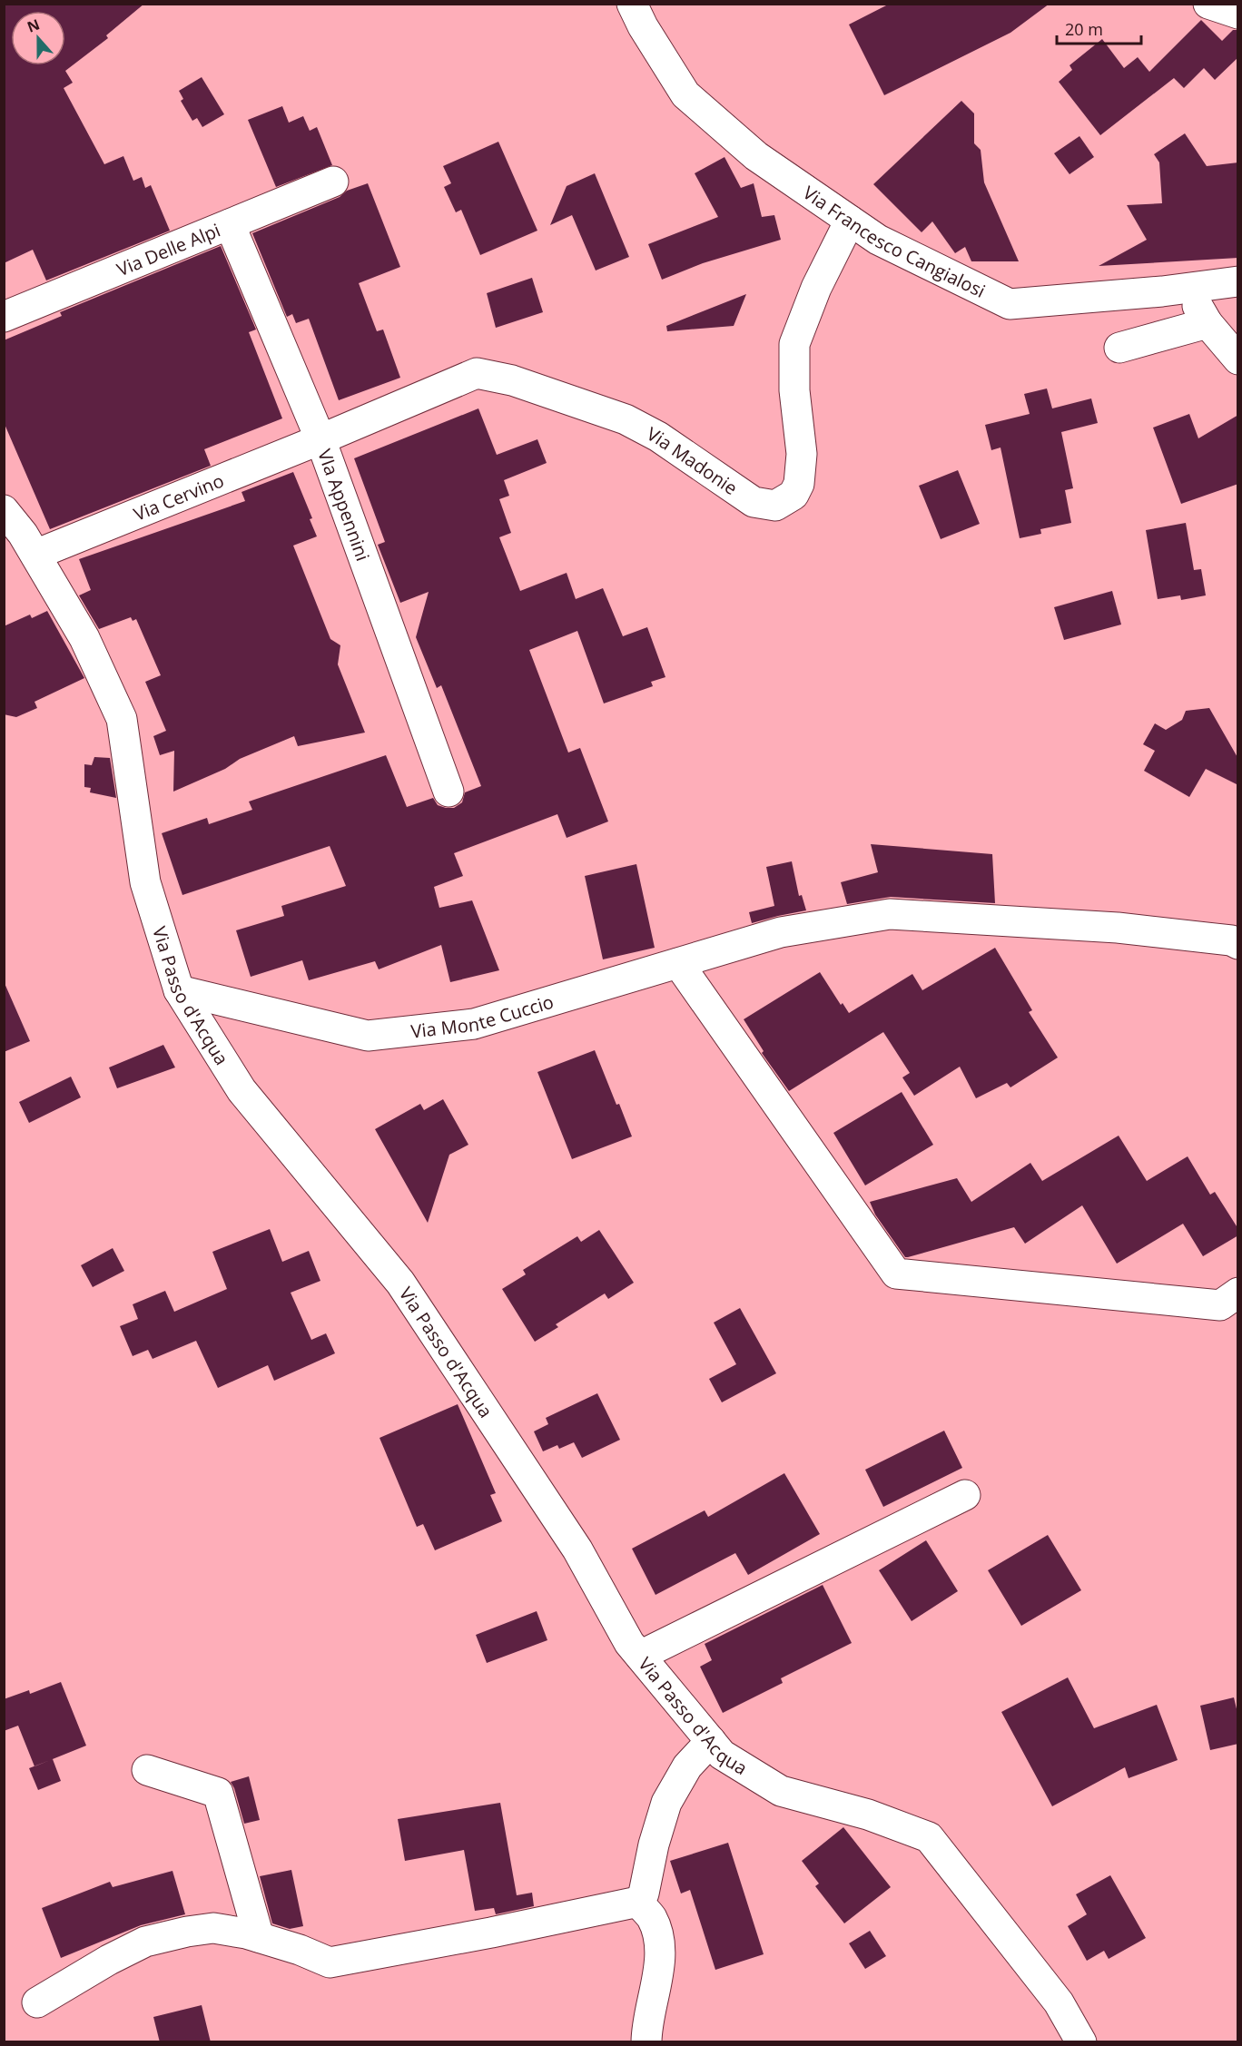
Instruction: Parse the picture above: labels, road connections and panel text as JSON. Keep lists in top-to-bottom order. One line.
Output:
{"streets":{"street":["Via Francesco Cangialosi","Via Delle Alpi","Via Madonie","Via Cervino","VIa Appennini","Via Passo d'Acqua","Via Monte Cuccio"]},"crossings":[["Via Francesco Cangialosi","Via Madonie"],["Via Delle Alpi","VIa Appennini"],["Via Madonie","Via Cervino"],["Via Madonie","VIa Appennini"],["Via Cervino","VIa Appennini"],["Via Cervino","Via Passo d'Acqua"],["Via Passo d'Acqua","Via Monte Cuccio"]],"scale_bar":"20 m","north":"top"}
